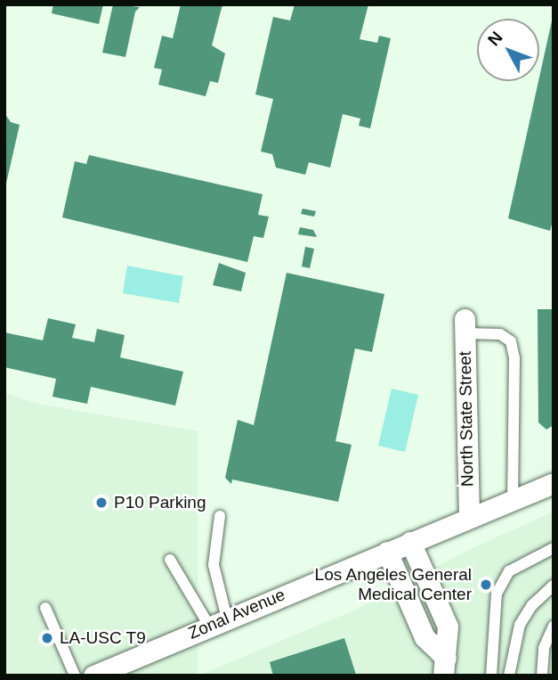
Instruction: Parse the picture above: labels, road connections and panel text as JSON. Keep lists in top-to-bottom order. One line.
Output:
{"streets":{"street":["North State Street","Zonal Avenue"]},"crossings":[["North State Street","Zonal Avenue"]],"places":["P10 Parking","Los Angeles General Medical Center","LA-USC T9"],"north":"top left"}
